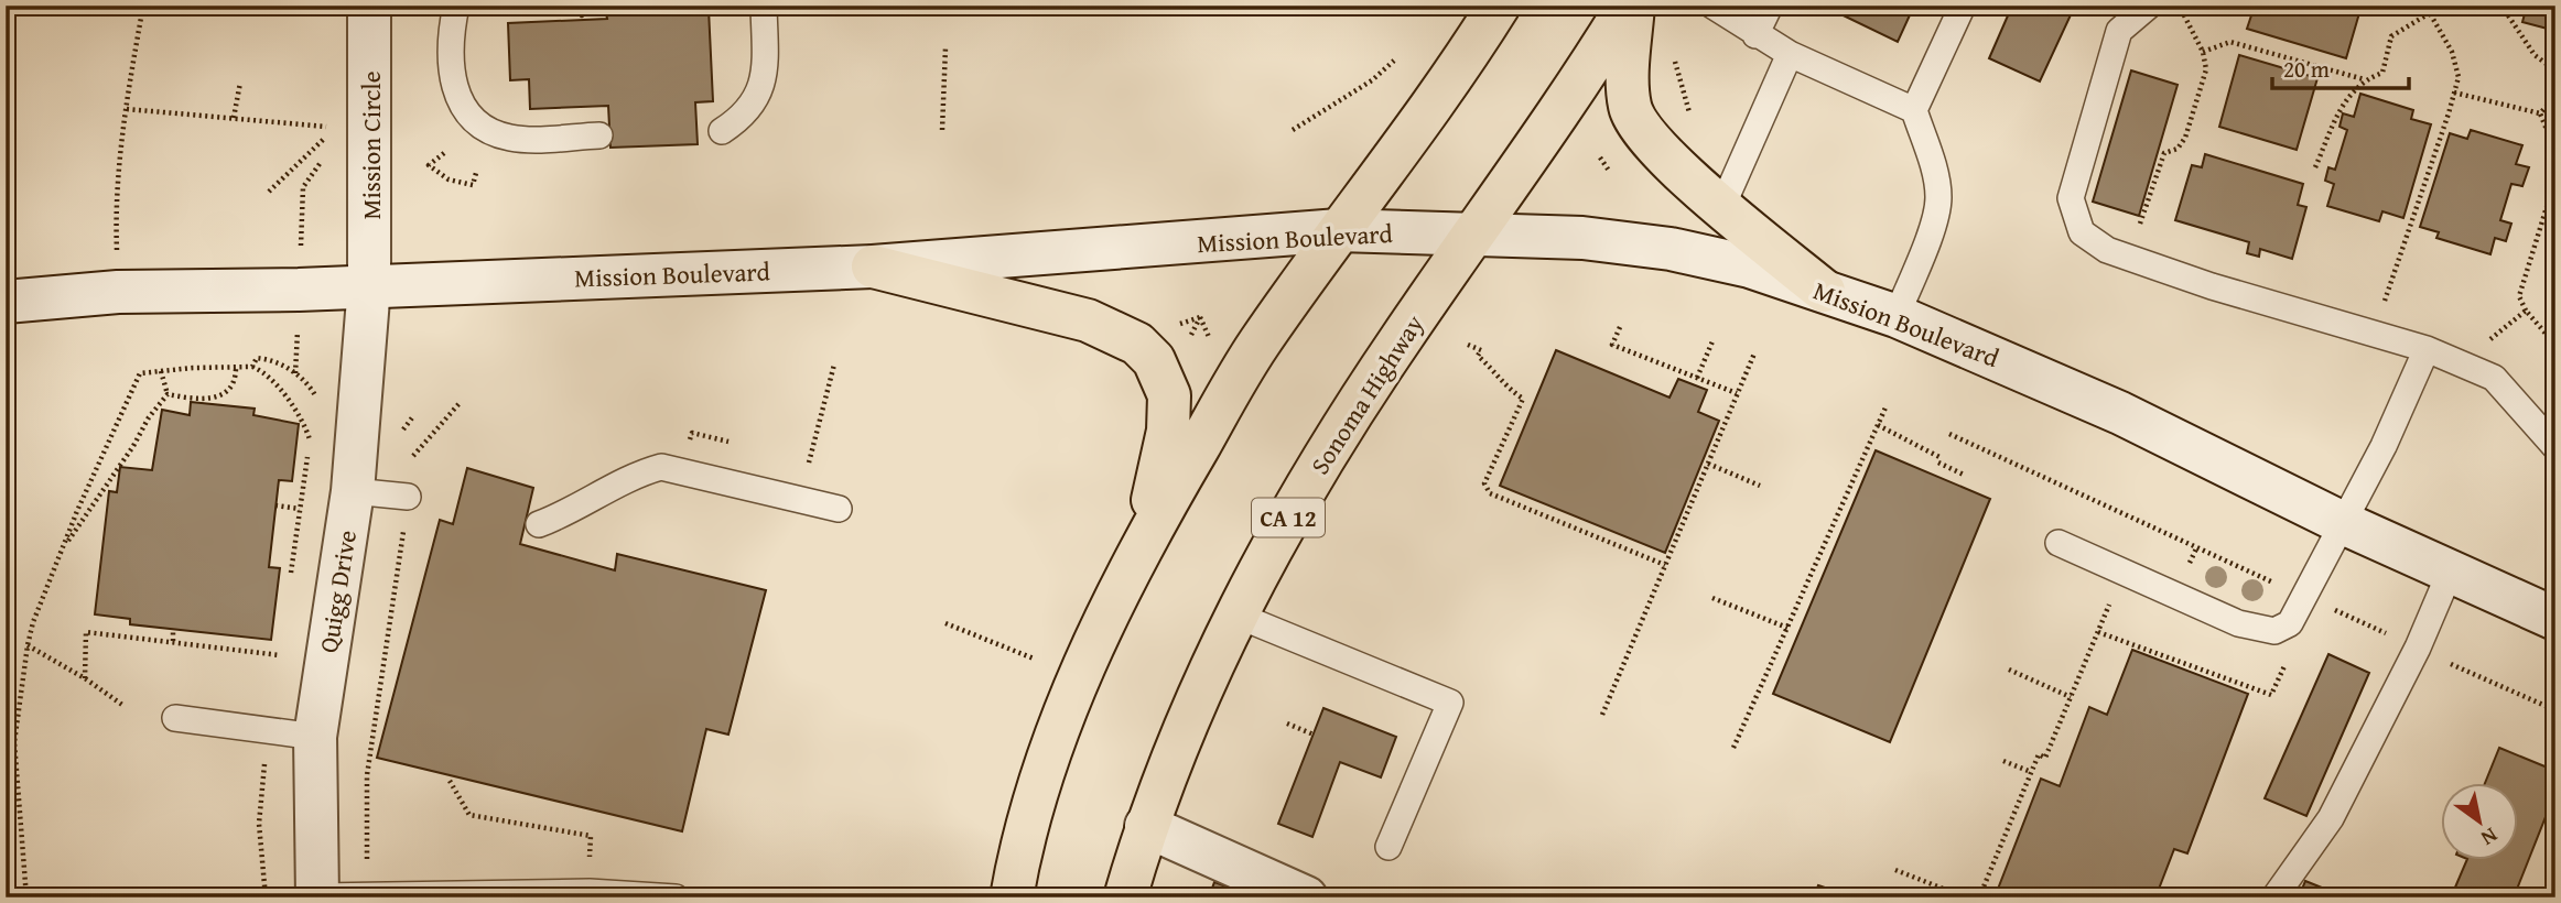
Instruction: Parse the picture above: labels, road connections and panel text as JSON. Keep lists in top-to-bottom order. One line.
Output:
{"streets":{"main road":["Mission Circle","Mission Boulevard","Sonoma Highway","CA 12","Quigg Drive"]},"crossings":[["Mission Circle","Mission Boulevard"],["Mission Circle","Quigg Drive"],["Mission Boulevard","Sonoma Highway"],["Mission Boulevard","Quigg Drive"]],"scale_bar":"20 m","north":"bottom right"}
